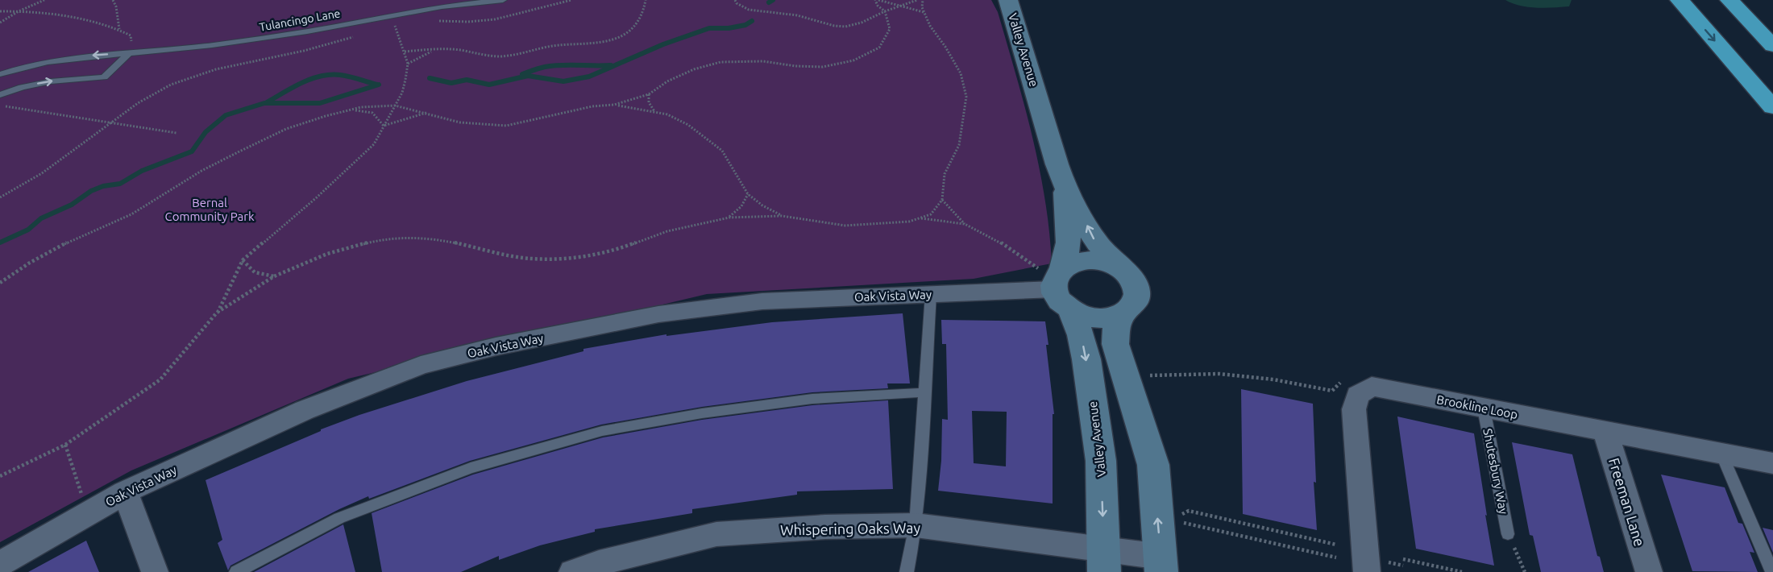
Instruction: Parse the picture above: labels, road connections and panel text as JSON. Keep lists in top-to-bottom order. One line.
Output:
{"streets":{"street":["Valley Avenue","Oak Vista Way","Brookline Loop","Freeman Lane","Whispering Oaks Way"],"lane":["Tulancingo Lane","Shutesbury Way"]},"crossings":[["Valley Avenue","Oak Vista Way"],["Valley Avenue","Whispering Oaks Way"],["Brookline Loop","Shutesbury Way"],["Brookline Loop","Freeman Lane"]],"parks":["Bernal Community Park"]}
